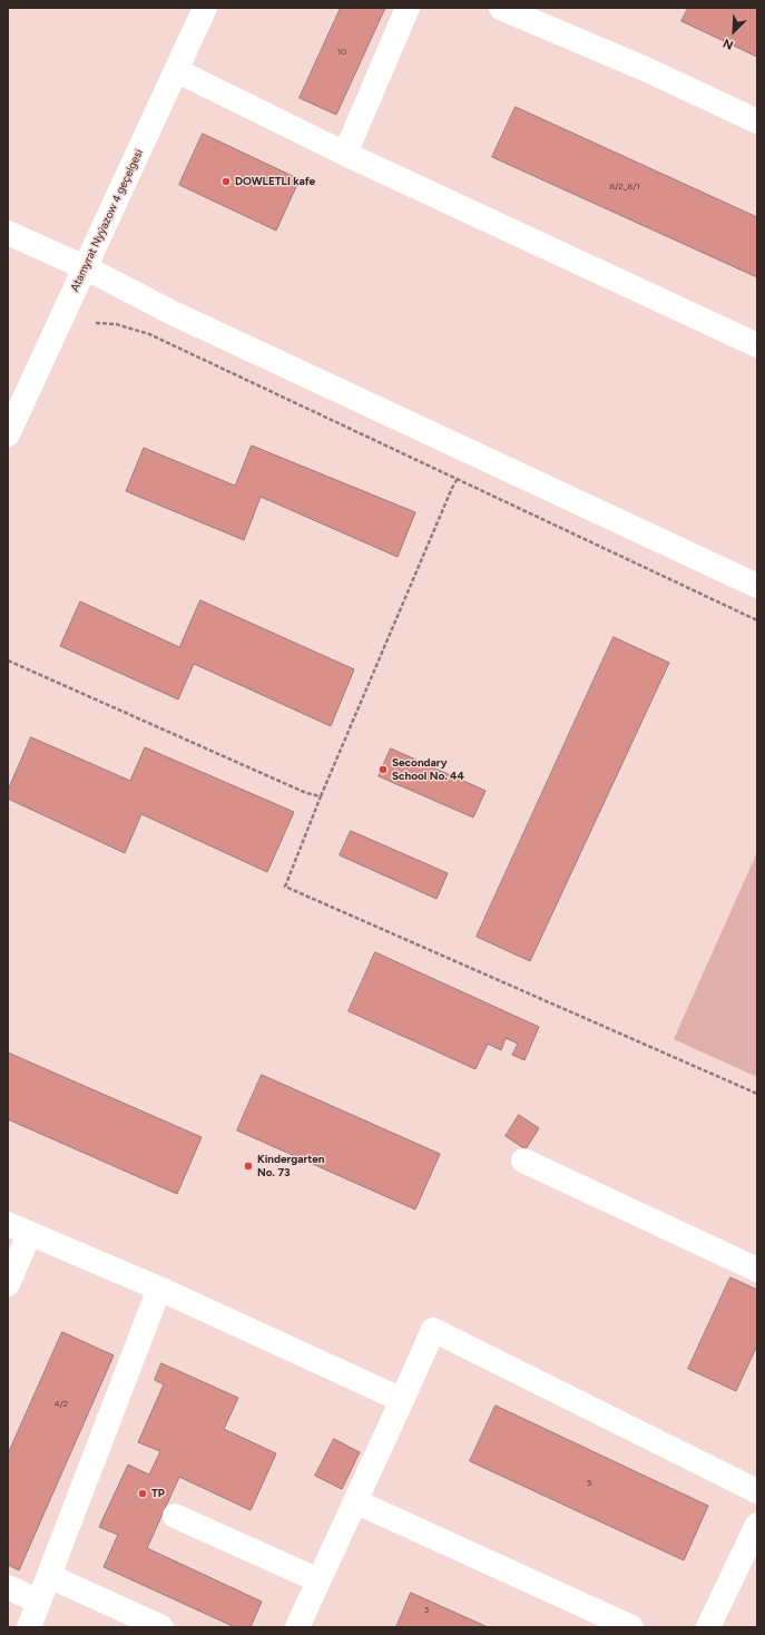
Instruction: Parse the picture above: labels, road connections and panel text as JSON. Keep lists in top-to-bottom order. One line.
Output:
{"streets":{"street":["Atamyrat Nyýazow 4 geçelgesi"]},"places":["DOWLETLI kafe","Secondary School No. 44","Kindergarten No. 73","TP"],"house_numbers":["10","8/2_8/1","4/2","5","3"],"north":"bottom left"}
